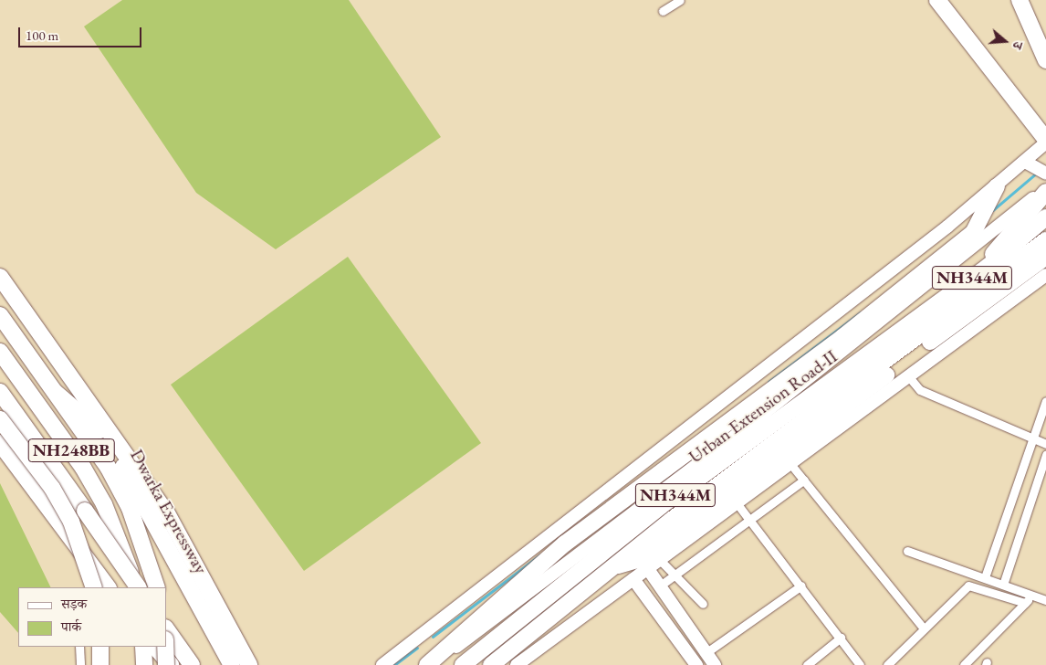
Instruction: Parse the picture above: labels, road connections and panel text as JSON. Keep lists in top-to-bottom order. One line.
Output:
{"streets":{"highway":["NH344M","Urban Extension Road-II","NH248BB","Dwarka Expressway"]},"legend":["सड़क","पार्क"],"scale_bar":"100 m","north":"right"}
